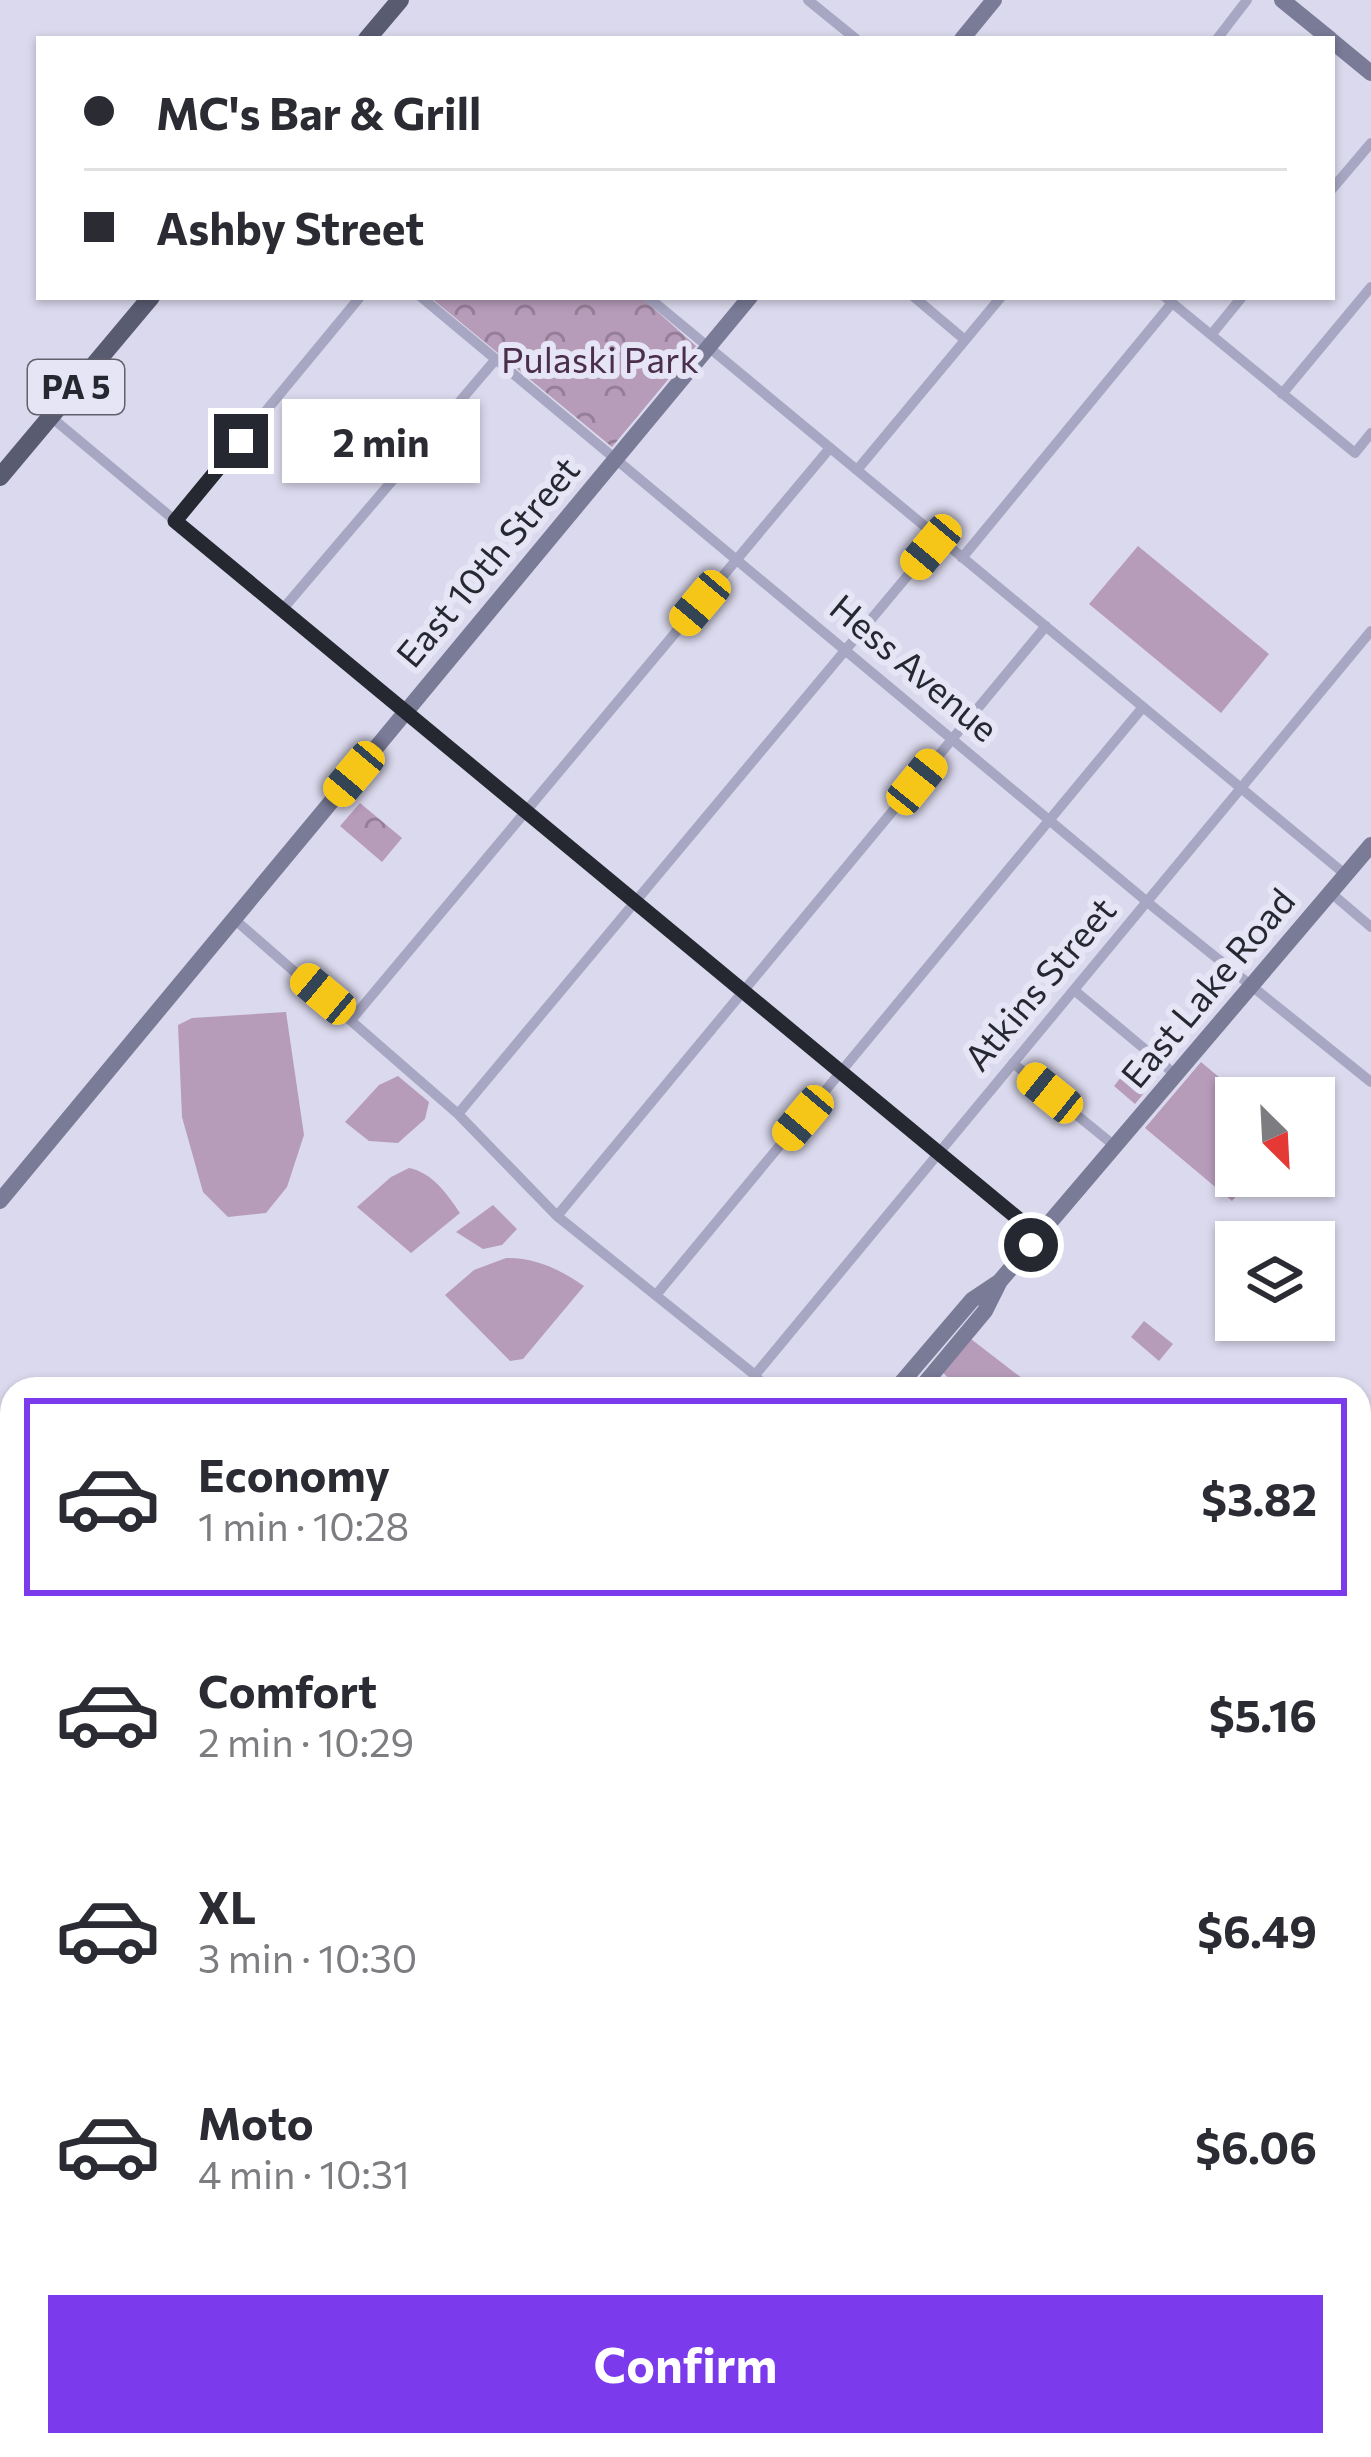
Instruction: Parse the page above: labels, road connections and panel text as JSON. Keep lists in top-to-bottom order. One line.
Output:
{"streets":{"main road":["PA 5"],"street":["East 10th Street","Hess Avenue","Atkins Street","East Lake Road"]},"crossings":[["East 10th Street","Hess Avenue"],["Hess Avenue","Atkins Street"],["Hess Avenue","East Lake Road"]],"parks":["Pulaski Park"],"north":"bottom right","page":{"banner":["MC's Bar & Grill","Ashby Street"],"bubble":"2 min","list":[{"name":"Economy","note":"1 min · 10:28","value":"$3.82"},{"name":"Comfort","note":"2 min · 10:29","value":"$5.16"},{"name":"XL","note":"3 min · 10:30","value":"$6.49"},{"name":"Moto","note":"4 min · 10:31","value":"$6.06"}],"buttons":"Confirm"}}
